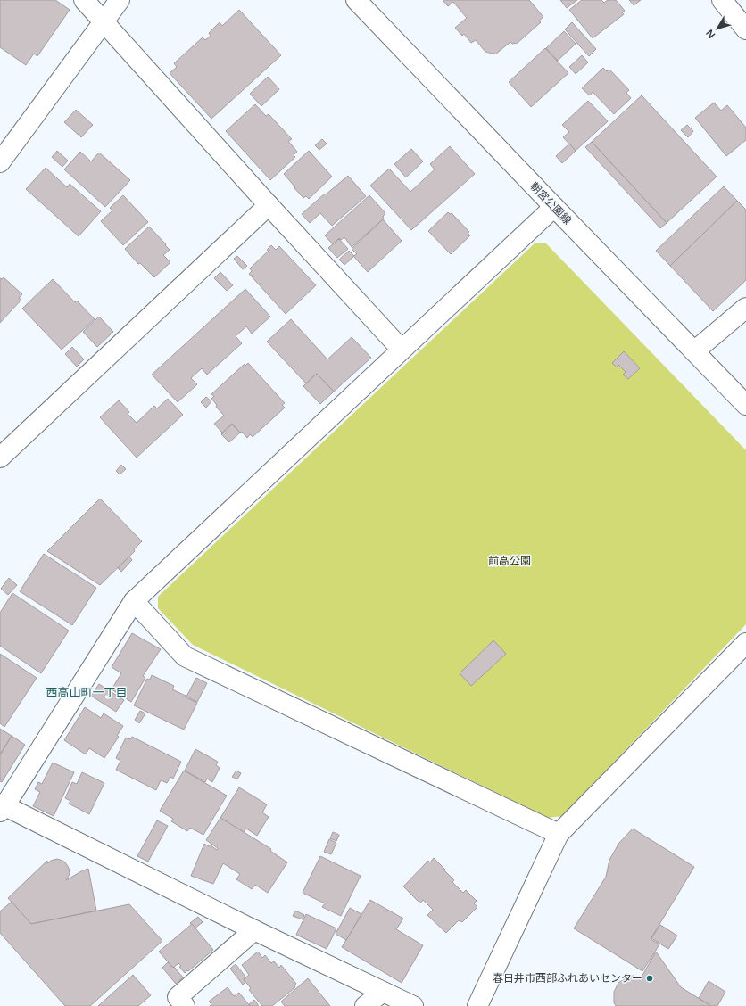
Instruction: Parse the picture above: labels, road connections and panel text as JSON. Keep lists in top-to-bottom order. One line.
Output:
{"streets":{"street":["朝宮公園線"]},"districts":["西高山町一丁目"],"parks":["前高公園"],"places":["春日井市西部ふれあいセンター"],"north":"bottom left"}
